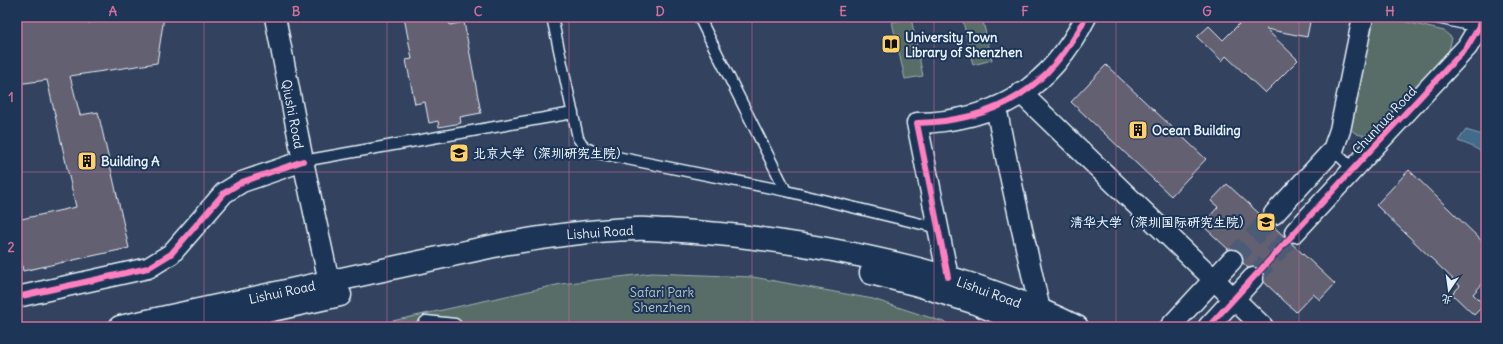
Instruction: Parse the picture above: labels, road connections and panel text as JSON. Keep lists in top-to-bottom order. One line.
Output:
{"streets":{"main road":["Lishui Road"],"street":["Qiushi Road","Chunhua Road"]},"crossings":[["Qiushi Road","Lishui Road"]],"parks":["Safari Park Shenzhen"],"places":{"library":["University Town Library of Shenzhen"],"building":["Ocean Building","Building A"],"school or university":["北京大学（深圳研究生院）","清华大学（深圳国际研究生院）"]},"north":"bottom","grid":{"columns":["A","B","C","D","E","F","G","H"],"rows":["1","2"]}}
